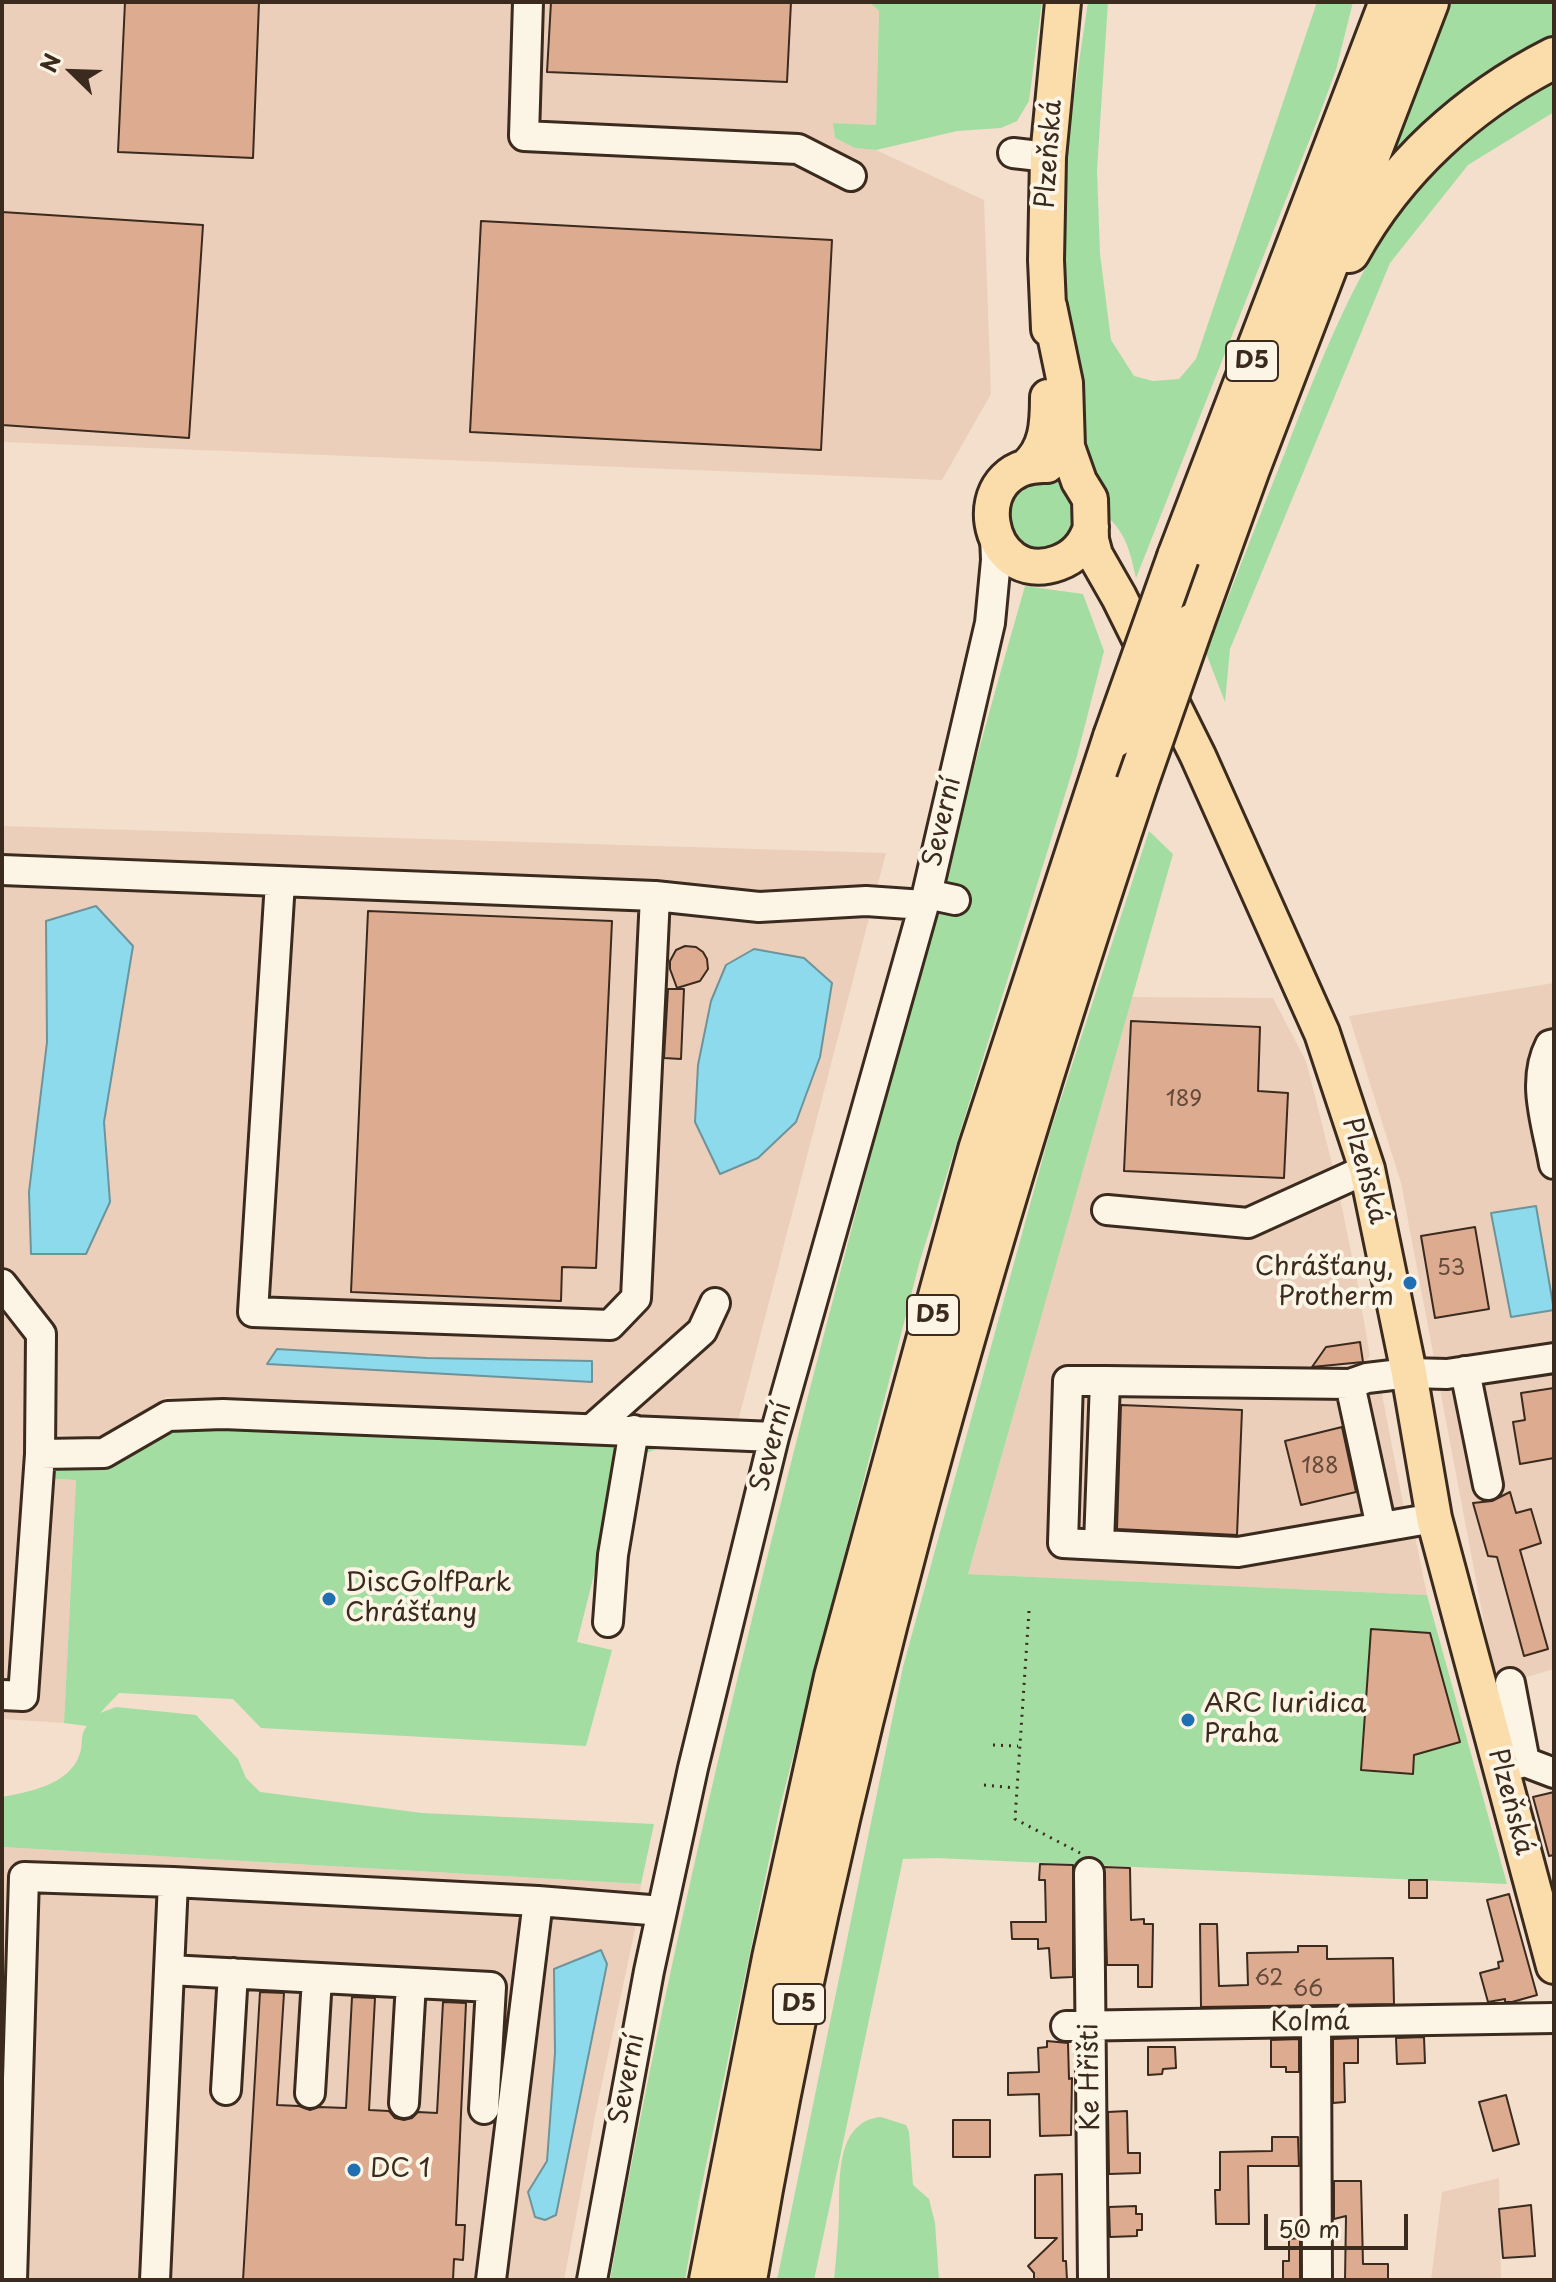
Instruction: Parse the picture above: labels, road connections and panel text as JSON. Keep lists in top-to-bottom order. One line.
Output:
{"streets":{"highway":["D5"],"main road":["Plzeňská"],"street":["Severní","Kolmá","Ke Hřišti"]},"crossings":[["Plzeňská","Severní"],["Kolmá","Ke Hřišti"]],"places":["Chrášťany, Protherm","DiscGolfPark Chrášťany","ARC Iuridica Praha","DC 1"],"house_numbers":["189","53","188","62","66"],"scale_bar":"50 m","north":"top left"}
